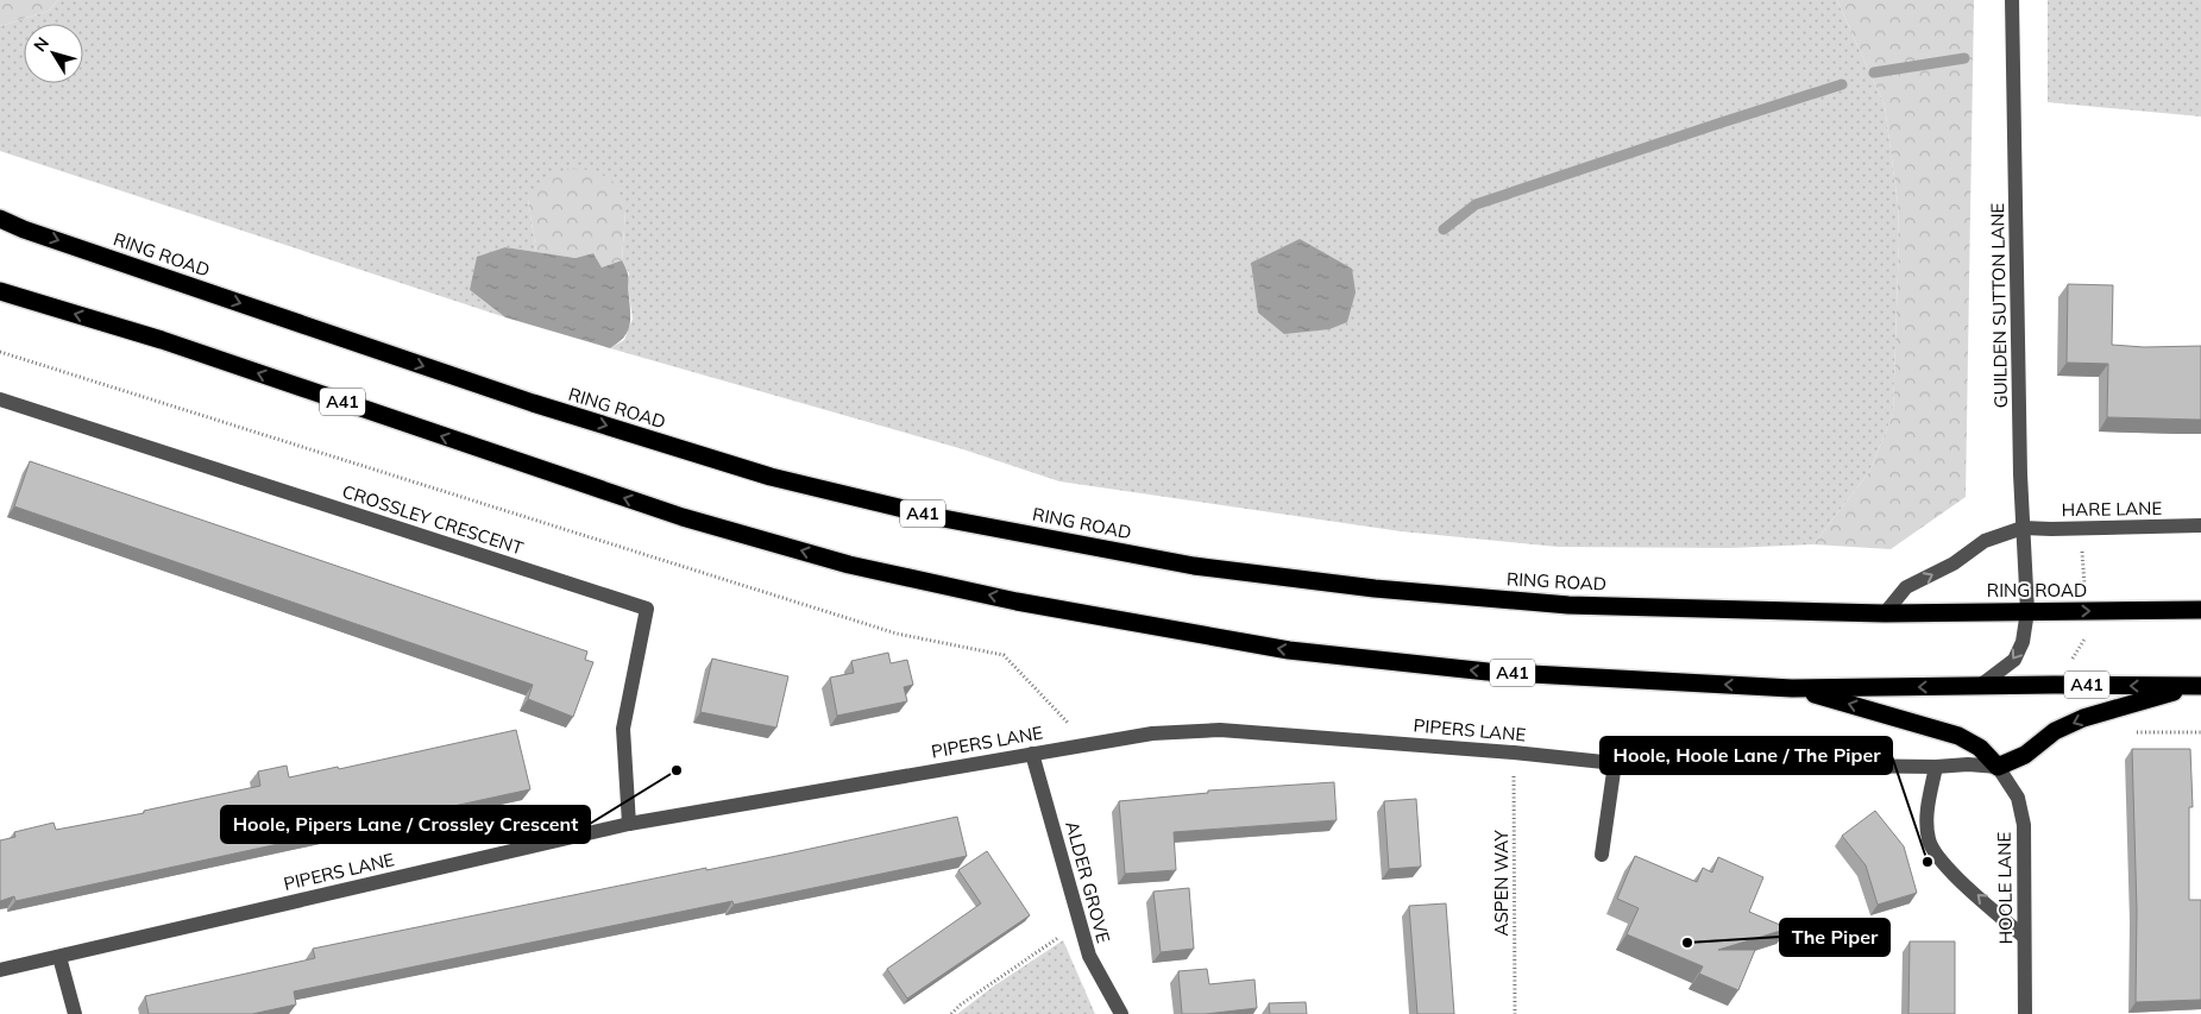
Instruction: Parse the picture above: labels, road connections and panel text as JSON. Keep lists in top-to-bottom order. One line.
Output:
{"streets":{"highway":["RING ROAD","A41"],"street":["GUILDEN SUTTON LANE","HARE LANE","CROSSLEY CRESCENT","PIPERS LANE","ALDER GROVE","HOOLE LANE"],"path":["ASPEN WAY"]},"crossings":[["RING ROAD","GUILDEN SUTTON LANE"],["RING ROAD","HARE LANE"],["GUILDEN SUTTON LANE","A41"],["GUILDEN SUTTON LANE","HARE LANE"],["CROSSLEY CRESCENT","PIPERS LANE"],["PIPERS LANE","ALDER GROVE"],["PIPERS LANE","ASPEN WAY"],["PIPERS LANE","HOOLE LANE"]],"one_way":["HARE LANE"],"places":["Hoole, Pipers Lane / Crossley Crescent","Hoole, Hoole Lane / The Piper","The Piper"],"north":"top left"}
